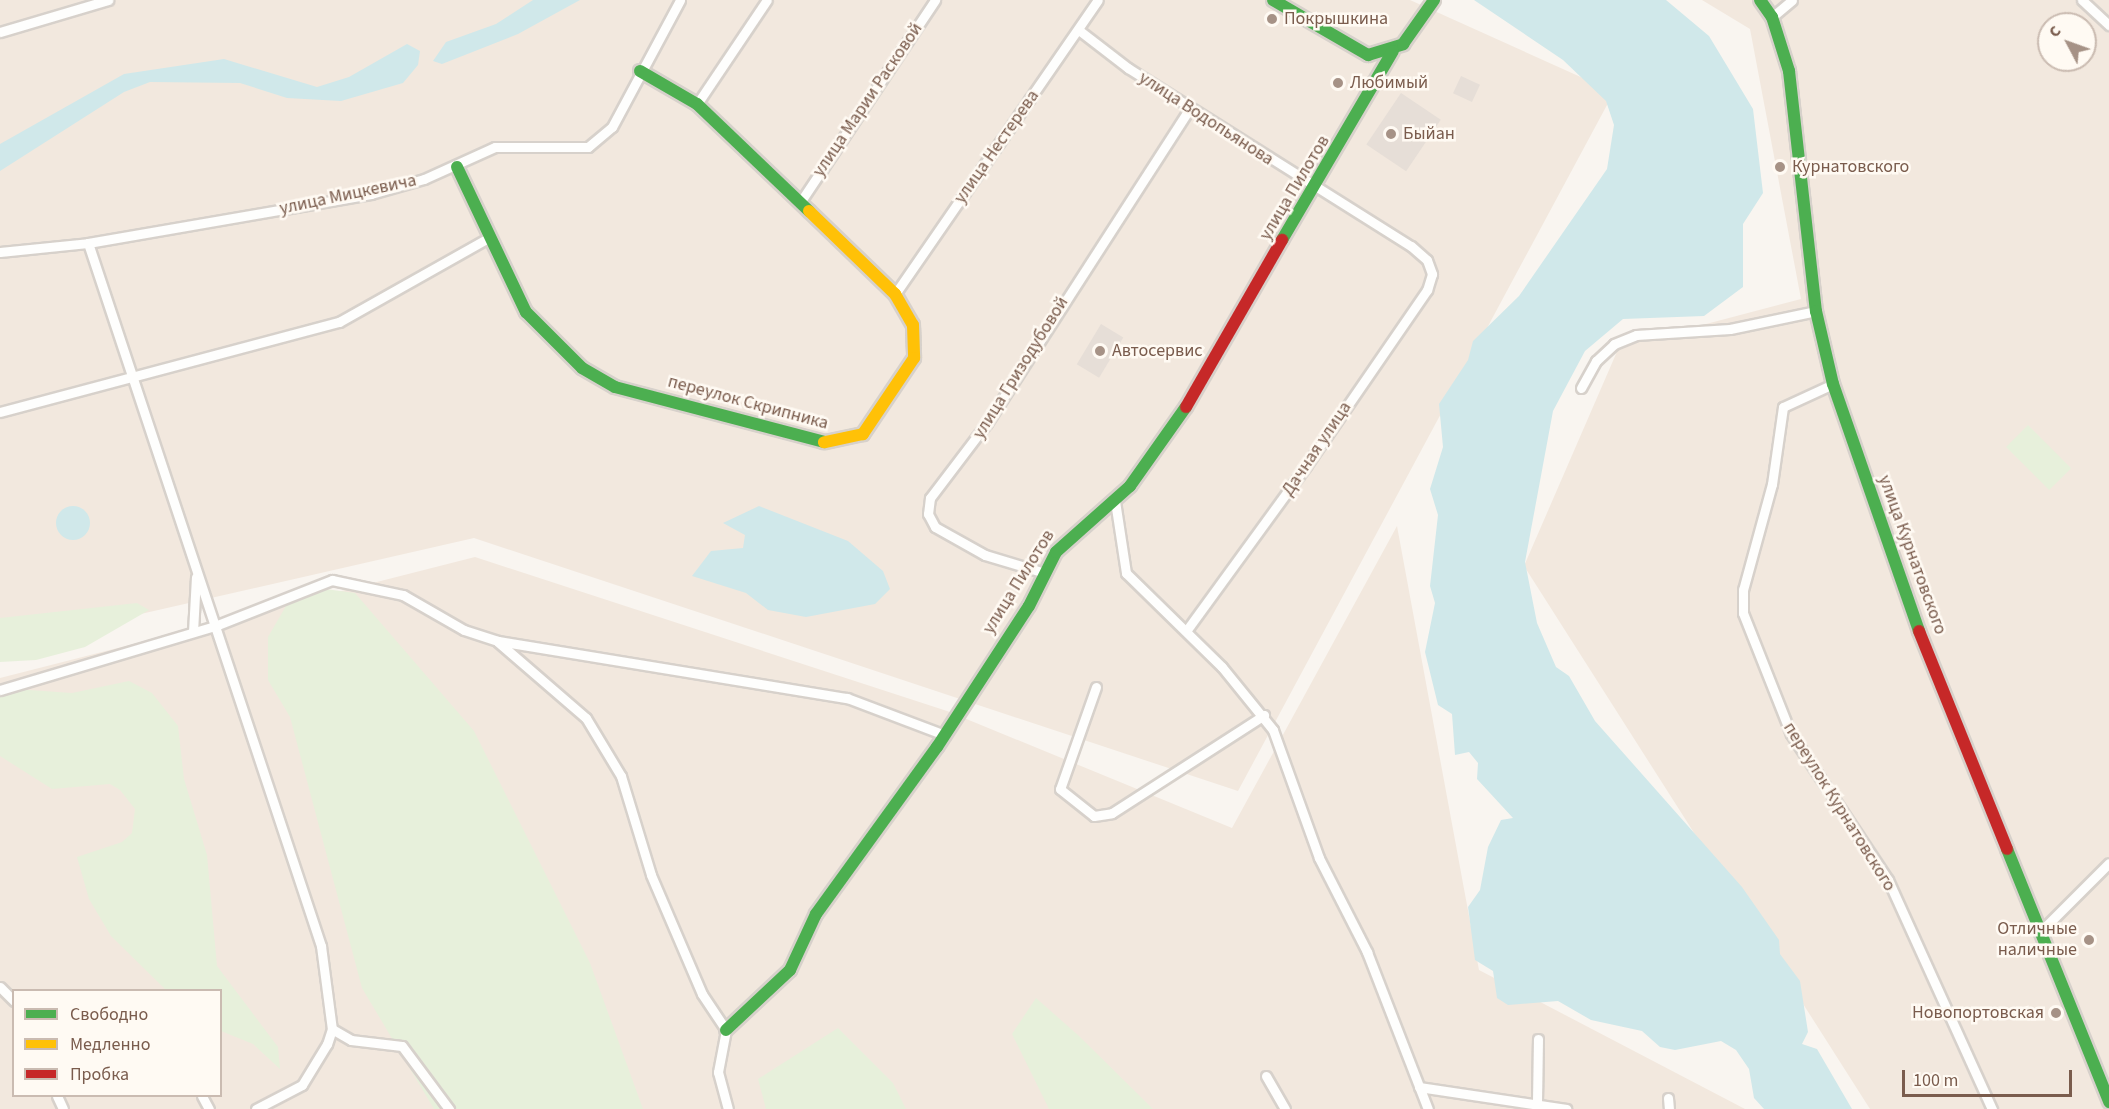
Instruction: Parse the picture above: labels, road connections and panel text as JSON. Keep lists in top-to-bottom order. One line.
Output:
{"streets":{"street":["улица Марии Расковой","улица Водопьянова","улица Нестерева","улица Пилотов","улица Мицкевича","улица Гризодубовой","переулок Скрипника","Дачная улица","улица Курнатовского","переулок Курнатовского"]},"crossings":[["улица Марии Расковой","переулок Скрипника"],["улица Водопьянова","улица Нестерева"],["улица Водопьянова","улица Пилотов"],["улица Водопьянова","улица Гризодубовой"],["улица Водопьянова","Дачная улица"],["улица Нестерева","переулок Скрипника"],["улица Пилотов","улица Гризодубовой"],["улица Мицкевича","переулок Скрипника"],["улица Курнатовского","переулок Курнатовского"]],"places":["Покрышкина","Любимый","Быйан","Курнатовского","Автосервис","Отличные наличные","Новопортовская"],"legend":["Свободно","Медленно","Пробка"],"scale_bar":"100 m","north":"top left"}
